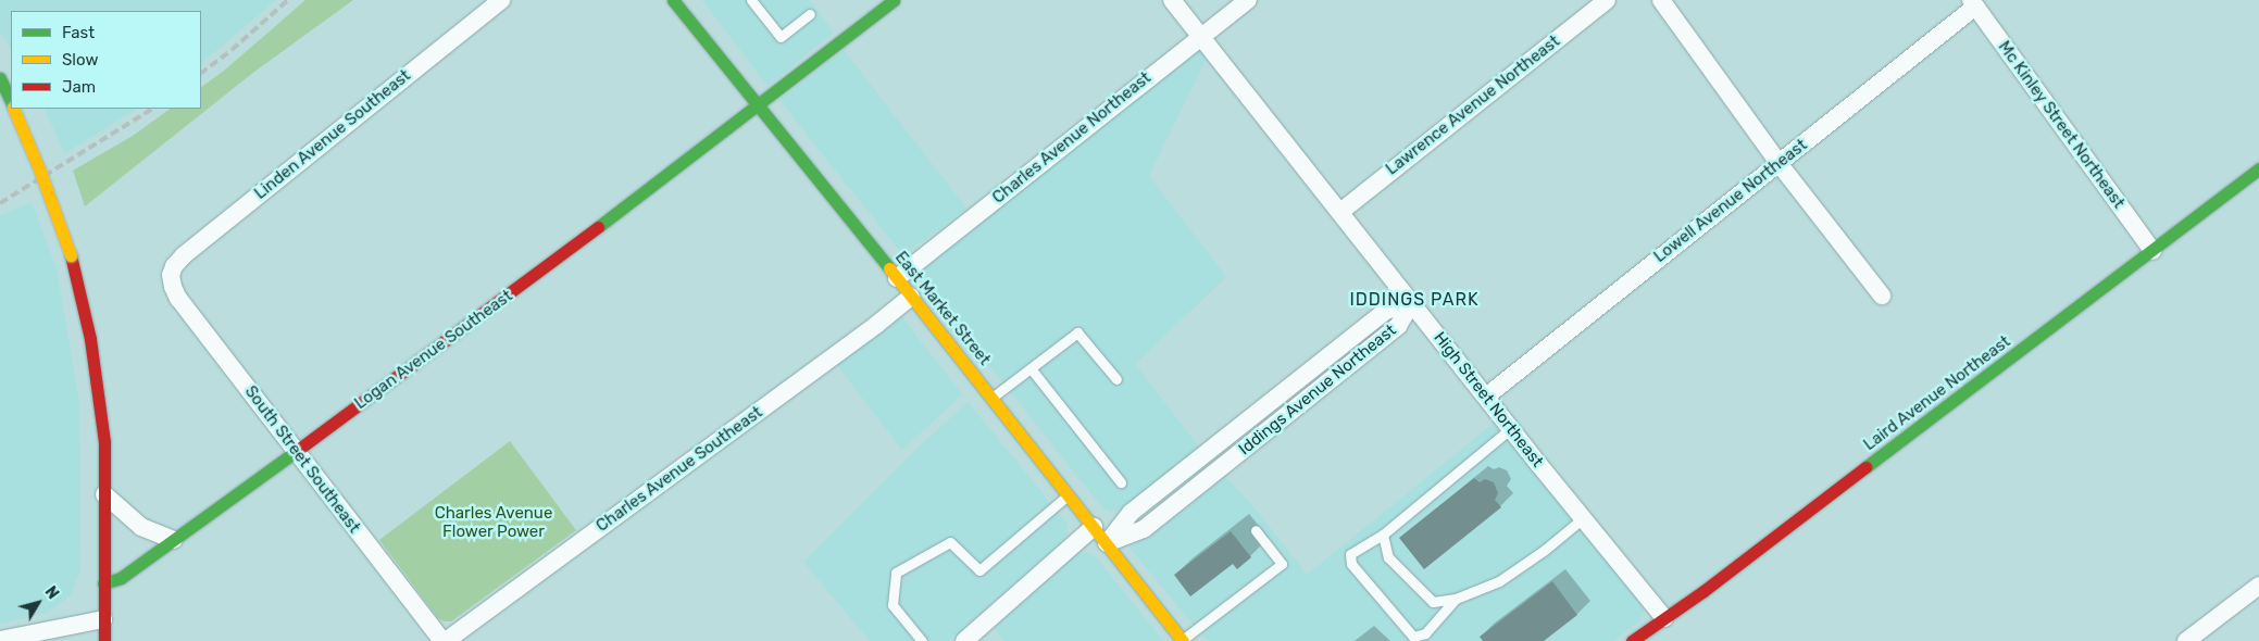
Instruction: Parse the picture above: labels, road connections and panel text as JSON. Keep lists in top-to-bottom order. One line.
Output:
{"streets":{"street":["Lawrence Avenue Northeast","Mc Kinley Street Northeast","Linden Avenue Southeast","Charles Avenue Northeast","Lowell Avenue Northeast","East Market Street","Logan Avenue Southeast","Iddings Avenue Northeast","Laird Avenue Northeast","High Street Northeast","South Street Southeast","Charles Avenue Southeast"]},"crossings":[["Lawrence Avenue Northeast","High Street Northeast"],["Mc Kinley Street Northeast","Lowell Avenue Northeast"],["Mc Kinley Street Northeast","Laird Avenue Northeast"],["Linden Avenue Southeast","South Street Southeast"],["Charles Avenue Northeast","East Market Street"],["Charles Avenue Northeast","High Street Northeast"],["Lowell Avenue Northeast","High Street Northeast"],["East Market Street","Logan Avenue Southeast"],["East Market Street","Iddings Avenue Northeast"],["East Market Street","Charles Avenue Southeast"],["Logan Avenue Southeast","South Street Southeast"],["Iddings Avenue Northeast","High Street Northeast"],["Laird Avenue Northeast","High Street Northeast"],["South Street Southeast","Charles Avenue Southeast"]],"districts":["IDDINGS PARK"],"parks":["Charles Avenue Flower Power"],"legend":["Fast","Slow","Jam"],"north":"top right"}
